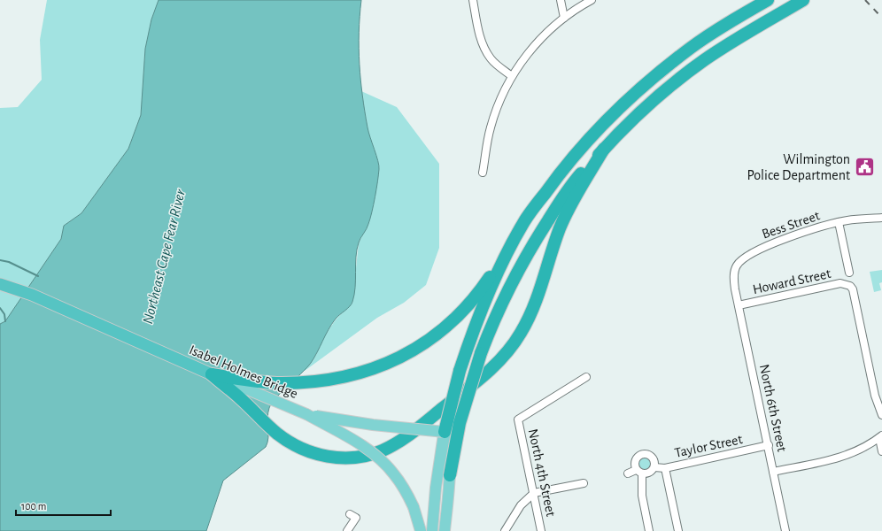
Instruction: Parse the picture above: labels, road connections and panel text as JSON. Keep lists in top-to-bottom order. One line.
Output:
{"streets":{"highway":["Isabel Holmes Bridge"],"street":["Bess Street","Howard Street","North 6th Street","Taylor Street","North 4th Street"]},"crossings":[["Bess Street","North 6th Street"],["Howard Street","North 6th Street"],["North 6th Street","Taylor Street"]],"water":["Northeast Cape Fear River"],"places":{"public building":["Wilmington Police Department"]},"scale_bar":"100 m"}
